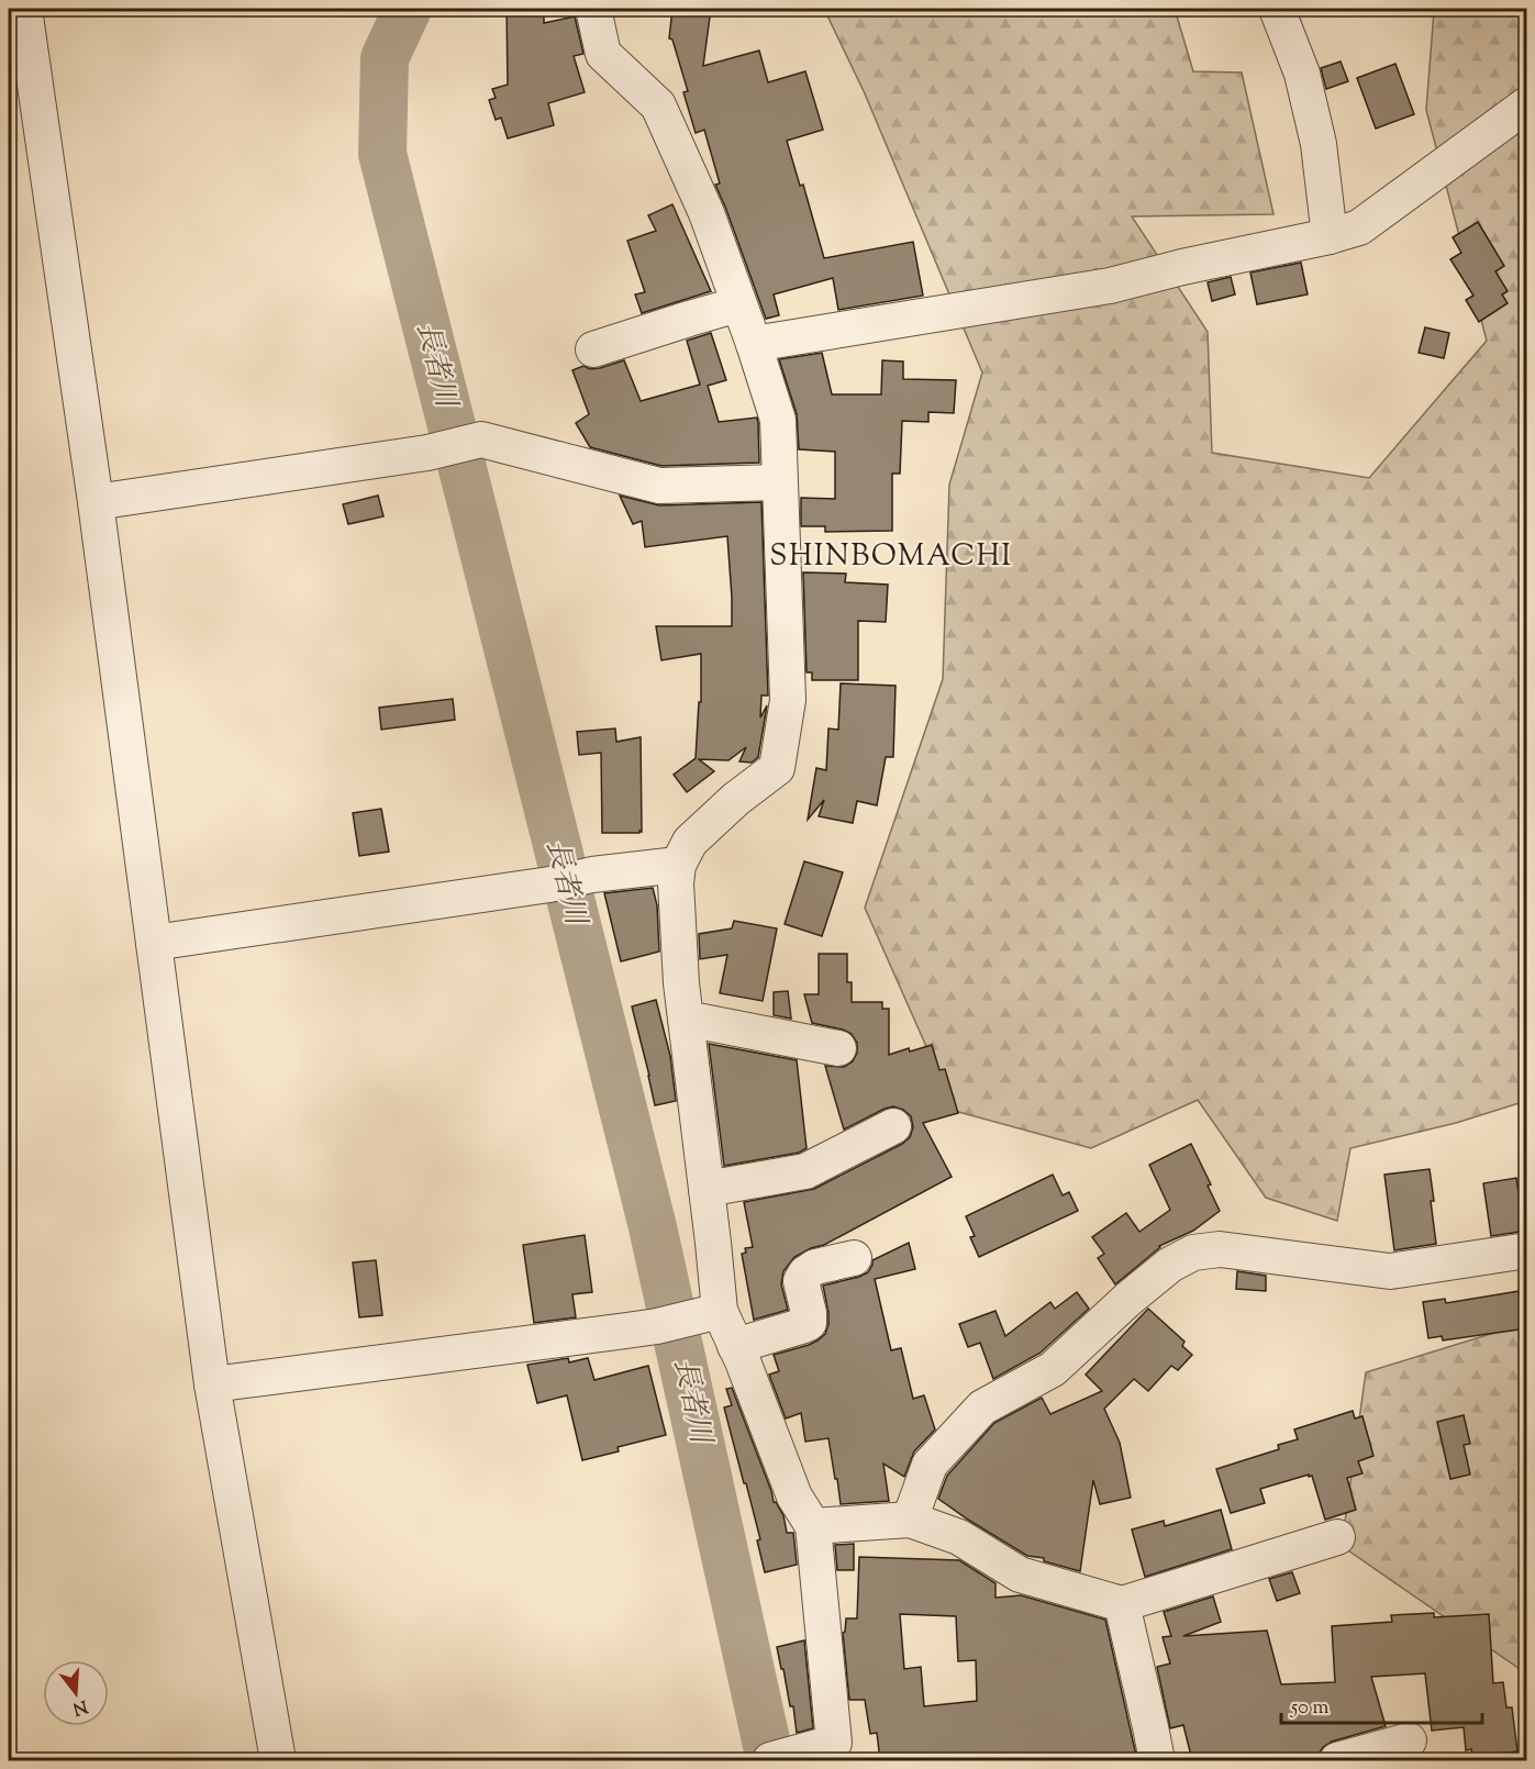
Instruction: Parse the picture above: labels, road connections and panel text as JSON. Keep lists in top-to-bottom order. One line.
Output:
{"districts":["SHINBOMACHI"],"water":["長者川"],"scale_bar":"50 m","north":"bottom"}
